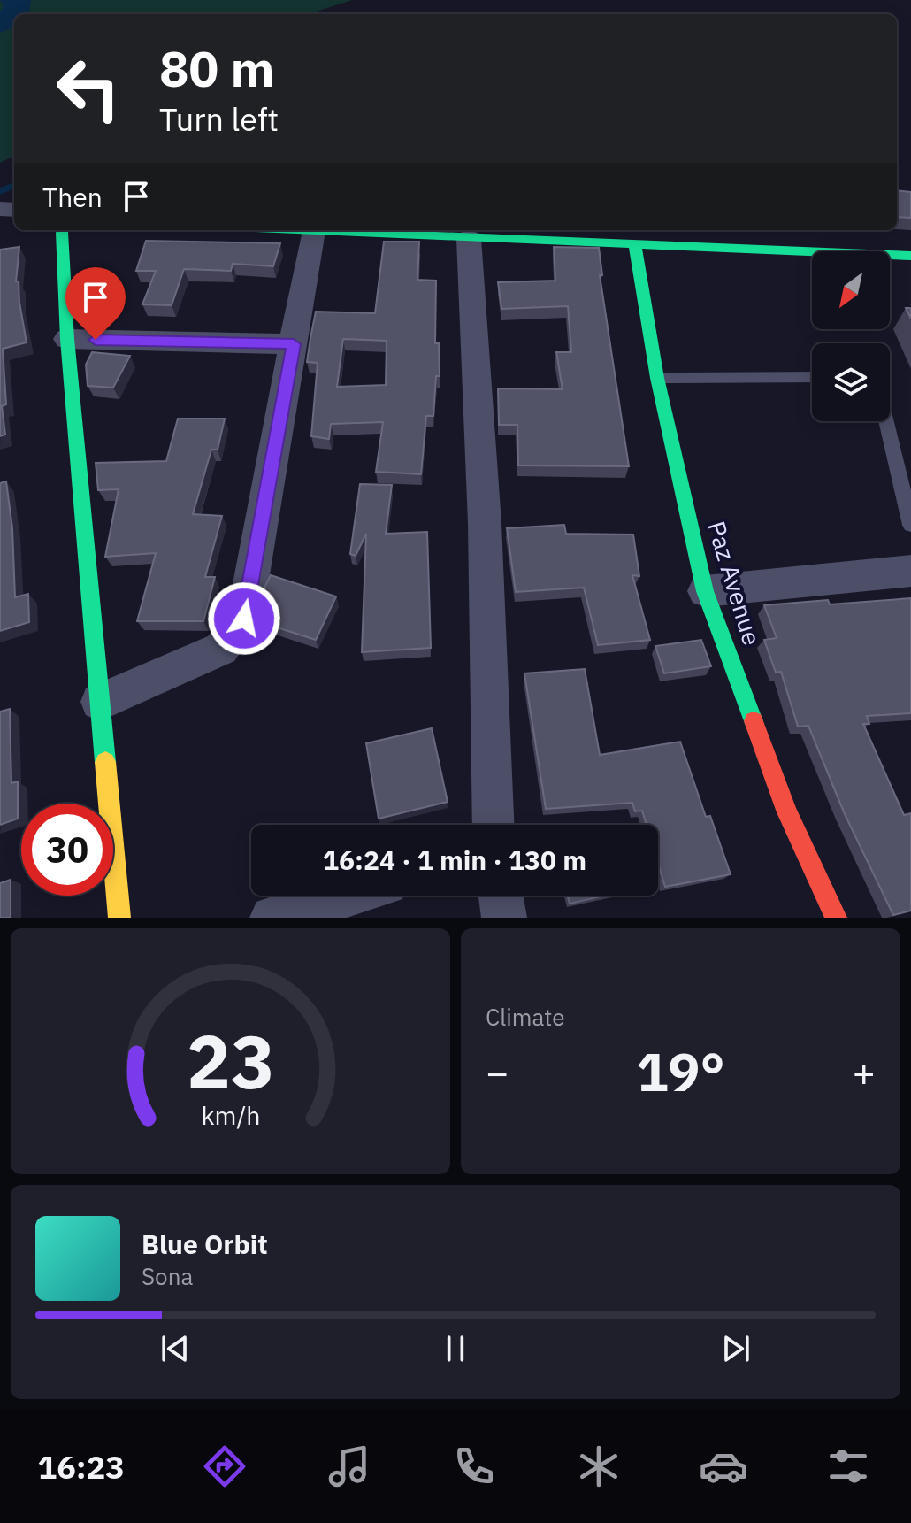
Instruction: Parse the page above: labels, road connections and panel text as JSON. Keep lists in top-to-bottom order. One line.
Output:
{"streets":{"street":["Paz Avenue"]},"north":"bottom left","page":{"turn":["80 m","Turn left"],"then":"Then","limit":"30","trip":"16:24 · 1 min · 130 m","tile":"Climate","heat":["−","19°","+"],"song":["Blue Orbit","Sona"],"tabs":"16:23","gauge":["23","km/h"]}}
